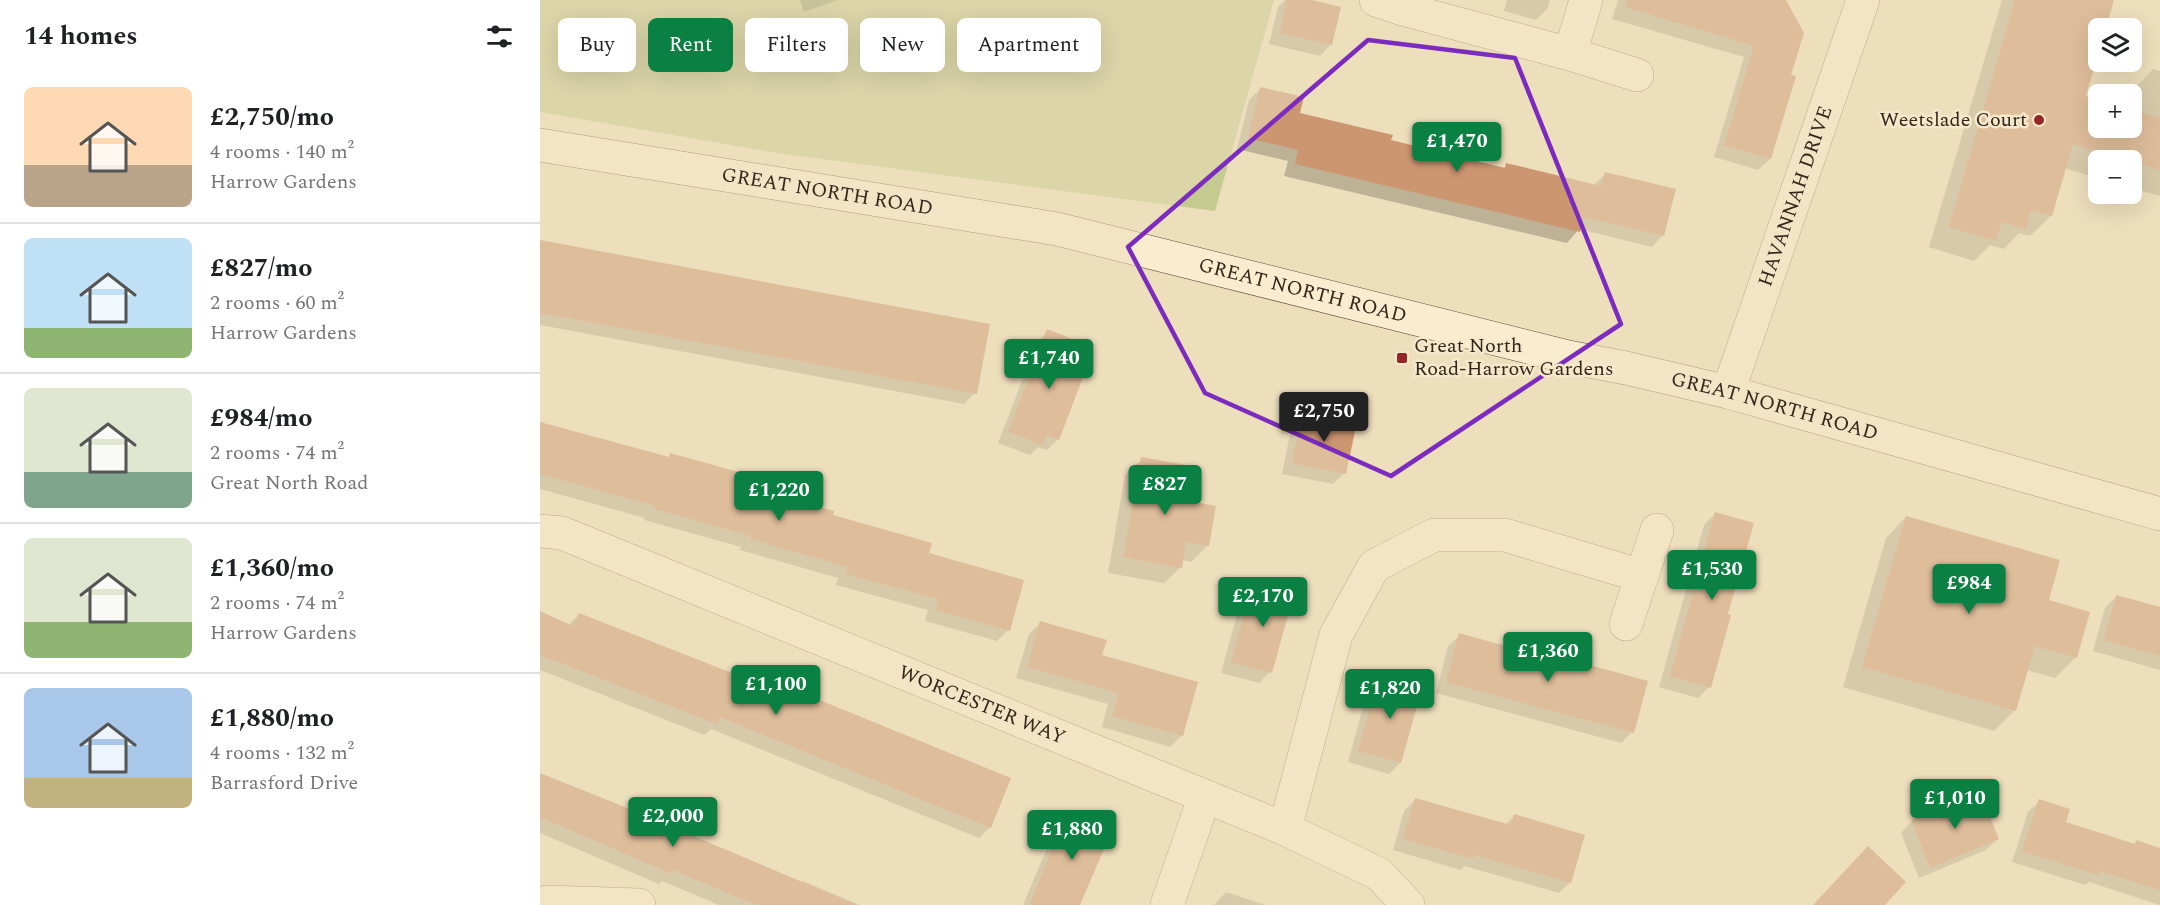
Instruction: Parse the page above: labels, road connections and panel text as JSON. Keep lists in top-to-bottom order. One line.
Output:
{"streets":{"street":["GREAT NORTH ROAD","HAVANNAH DRIVE","WORCESTER WAY"]},"crossings":[["GREAT NORTH ROAD","HAVANNAH DRIVE"]],"places":{"other":["Weetslade Court"],"transit":["Great North Road-Harrow Gardens"]},"page":{"heading":"14 homes","map_buttons":["+","−"],"chip":["Buy","Rent","Filters","New","Apartment"],"list":[{"name":"£2,750/mo","note":"4 rooms · 140 m² · Harrow Gardens"},{"name":"£827/mo","note":"2 rooms · 60 m² · Harrow Gardens"},{"name":"£984/mo","note":"2 rooms · 74 m² · Great North Road"},{"name":"£1,360/mo","note":"2 rooms · 74 m² · Harrow Gardens"},{"name":"£1,880/mo","note":"4 rooms · 132 m² · Barrasford Drive"}],"price":["£1,470","£1,740","£2,750","£827","£1,220","£1,530","£984","£2,170","£1,360","£1,100","£1,820","£1,010","£2,000","£1,880"]}}
